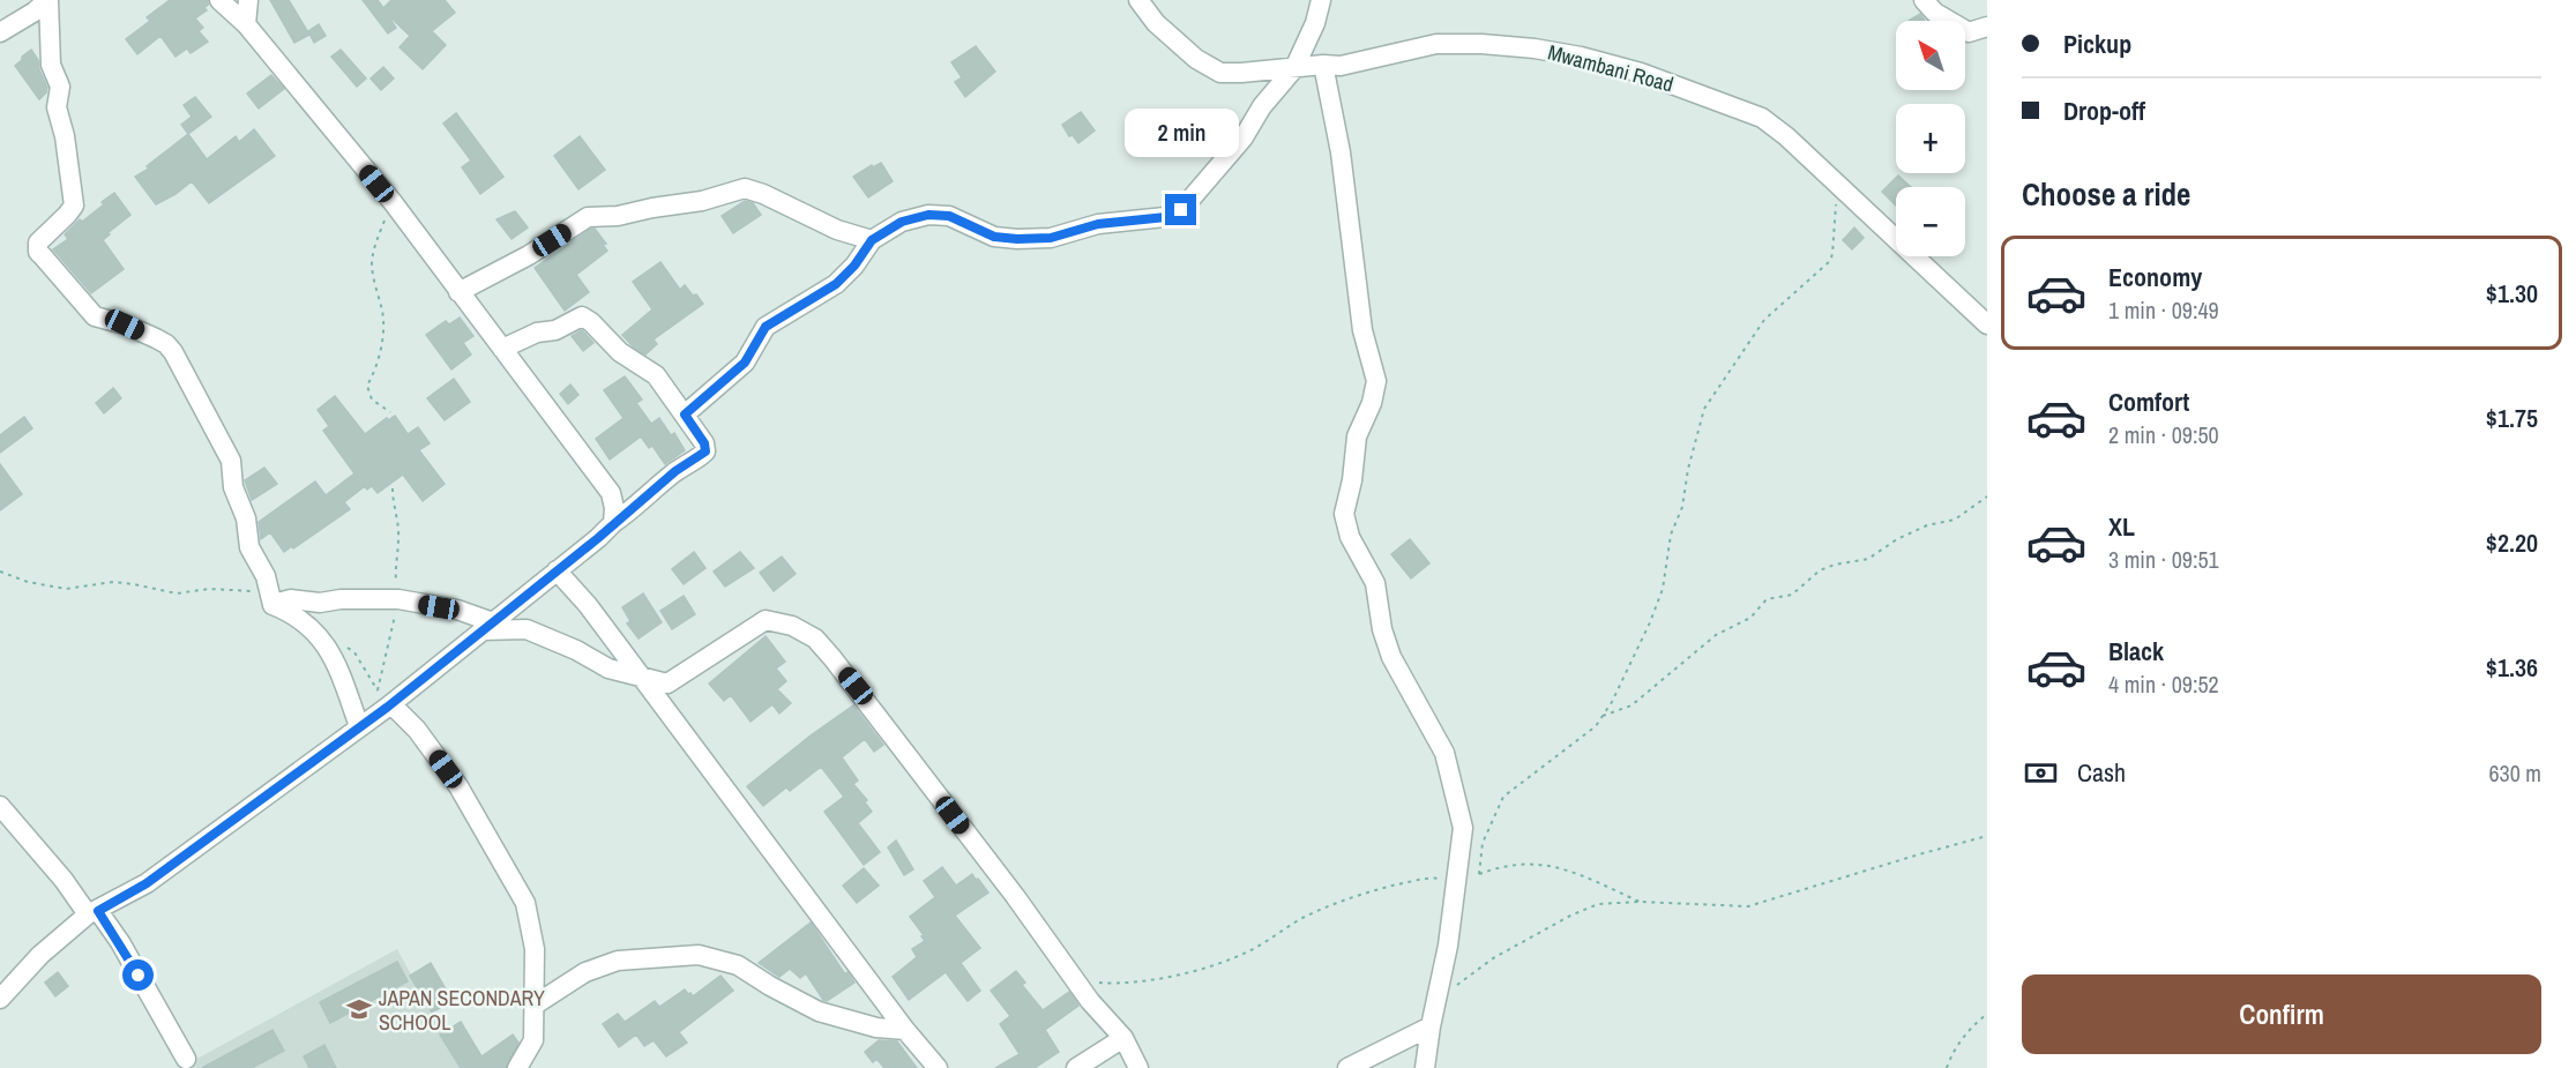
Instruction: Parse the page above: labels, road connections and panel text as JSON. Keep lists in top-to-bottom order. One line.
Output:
{"streets":{"street":["Mwambani Road"]},"places":{"school or university":["JAPAN SECONDARY SCHOOL"]},"north":"top left","page":{"banner":["Pickup","Drop-off"],"map_buttons":["+","−"],"bubble":"2 min","heading":"Choose a ride","list":[{"name":"Economy","note":"1 min · 09:49","value":"$1.30"},{"name":"Comfort","note":"2 min · 09:50","value":"$1.75"},{"name":"XL","note":"3 min · 09:51","value":"$2.20"},{"name":"Black","note":"4 min · 09:52","value":"$1.36"}],"pay":["Cash","630 m"],"buttons":"Confirm"}}
